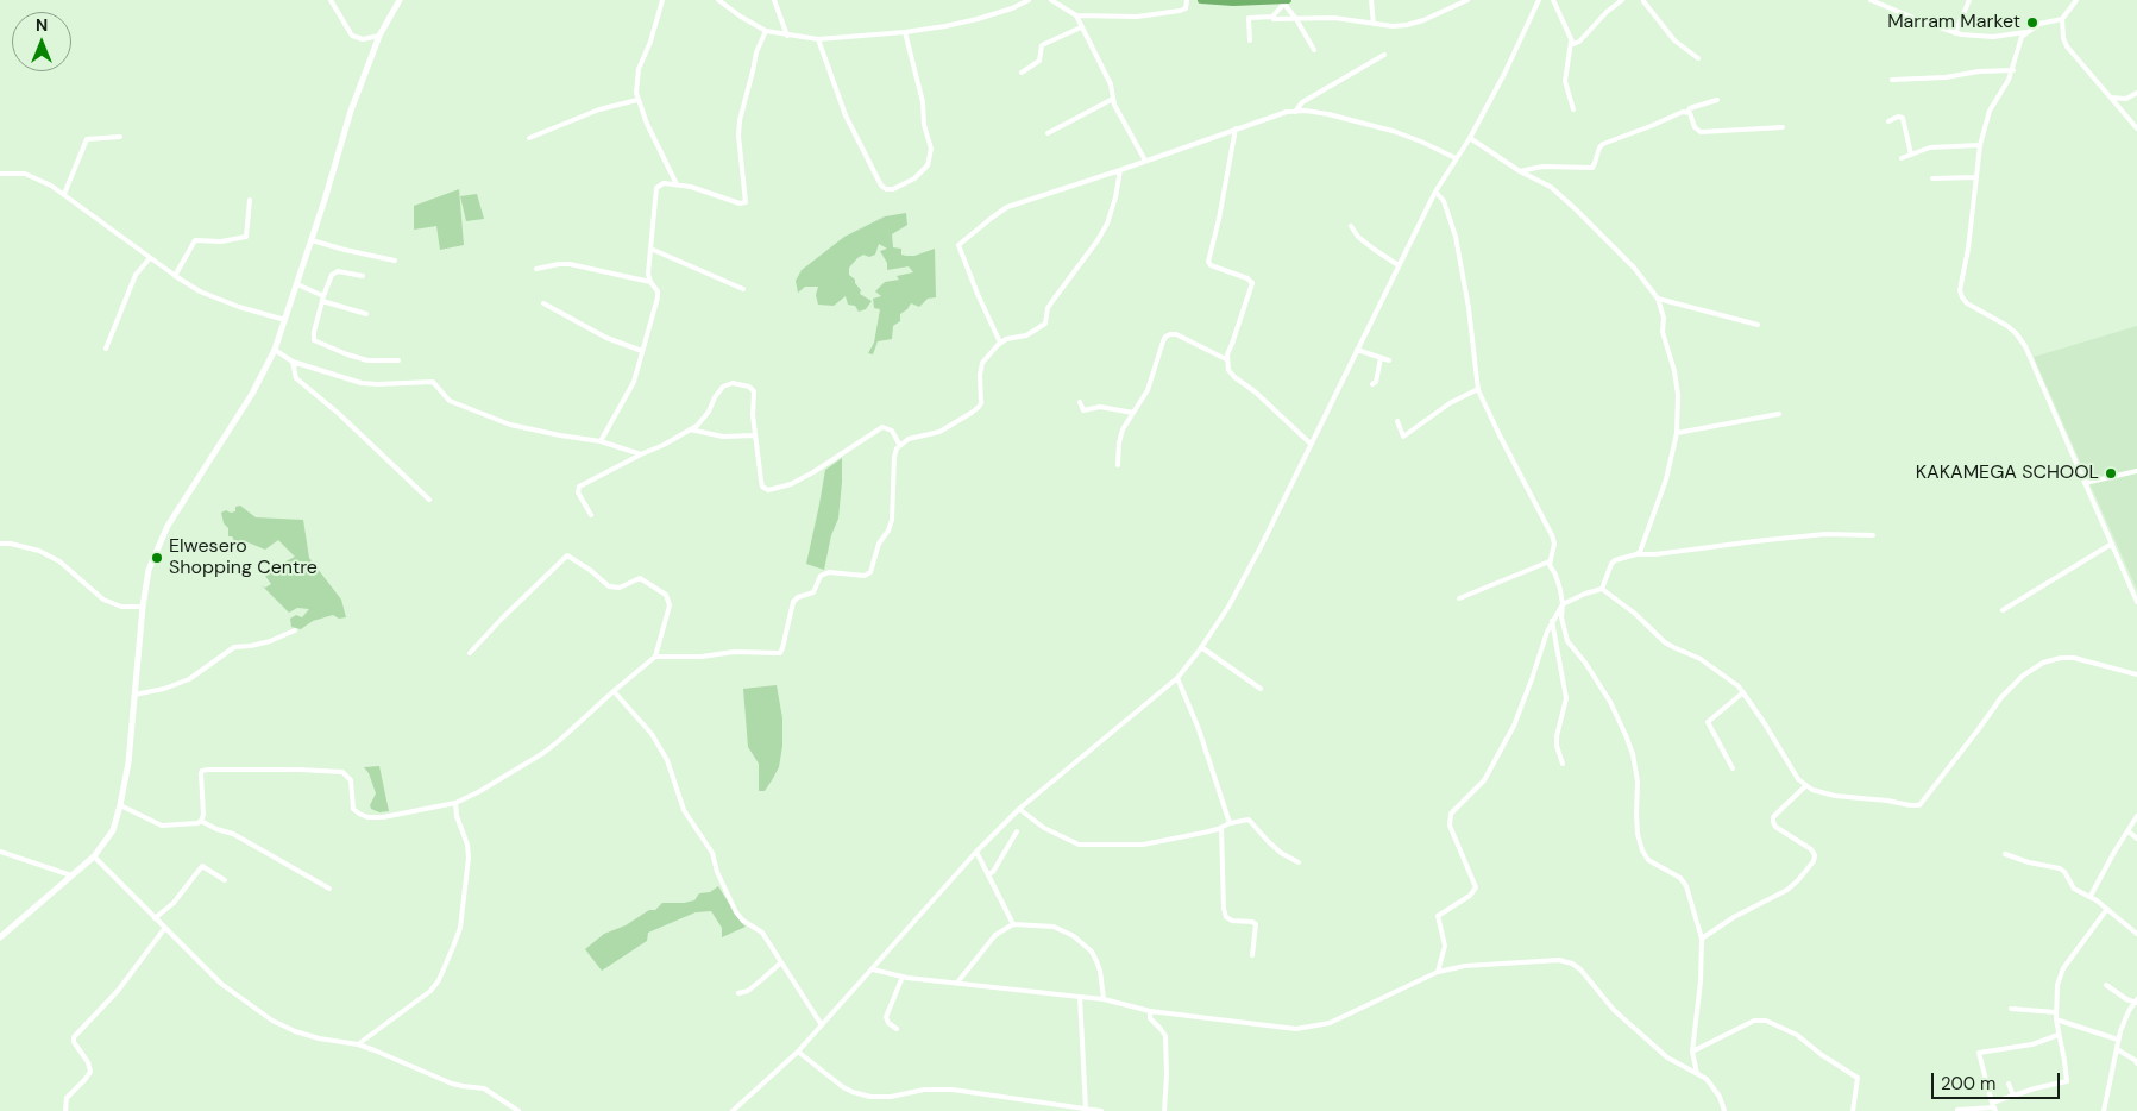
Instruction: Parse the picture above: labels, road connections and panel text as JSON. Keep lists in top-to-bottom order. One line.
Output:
{"places":["Marram Market","KAKAMEGA SCHOOL","Elwesero Shopping Centre"],"scale_bar":"200 m","north":"top"}
